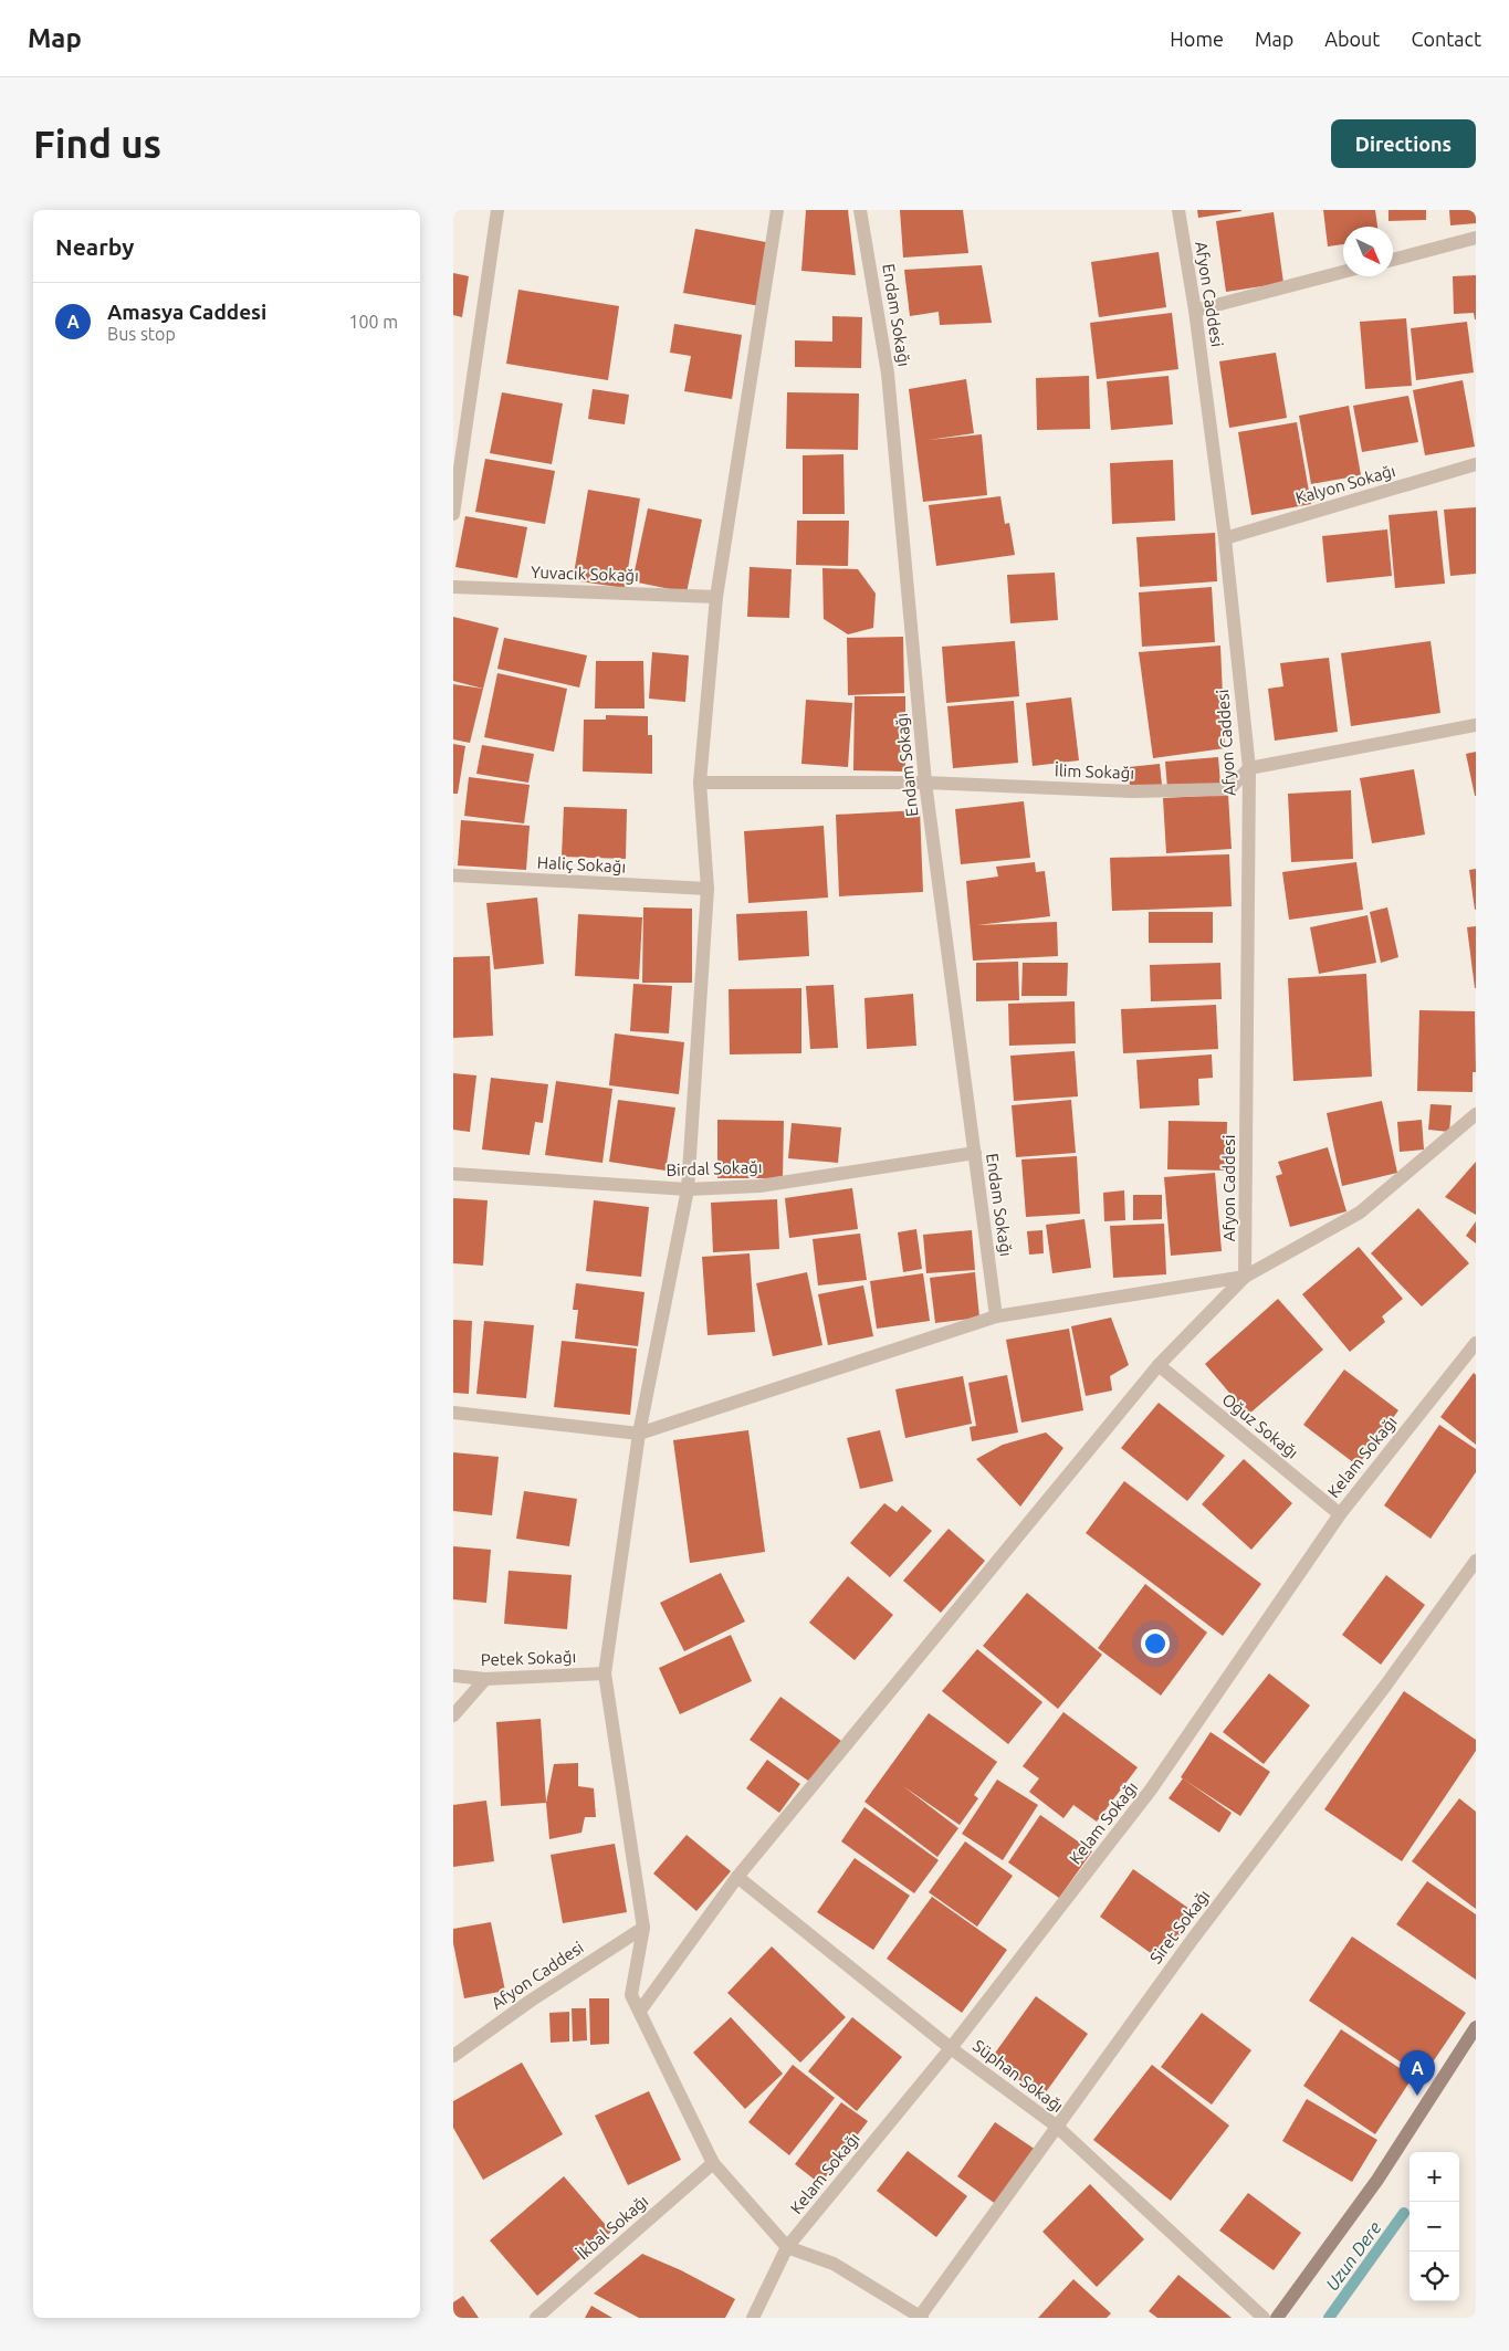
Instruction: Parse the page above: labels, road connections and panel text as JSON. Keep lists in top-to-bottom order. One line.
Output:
{"streets":{"street":["Afyon Caddesi","Endam Sokağı","Kalyon Sokağı","Yuvacık Sokağı","İlim Sokağı","Haliç Sokağı","Birdal Sokağı","Oğuz Sokağı","Kelam Sokağı","Petek Sokağı","Siret Sokağı","Süphan Sokağı","İkbal Sokağı"]},"crossings":[["Afyon Caddesi","Kalyon Sokağı"],["Afyon Caddesi","İlim Sokağı"],["Endam Sokağı","İlim Sokağı"],["Endam Sokağı","Birdal Sokağı"],["Oğuz Sokağı","Kelam Sokağı"],["Kelam Sokağı","Süphan Sokağı"],["Siret Sokağı","Süphan Sokağı"]],"water":["Uzun Dere"],"north":"bottom right","page":{"header":"Map","nav":["Home","Map","About","Contact"],"buttons":"Directions","title":"Find us","heading":"Nearby","list":[{"mark":"A","name":"Amasya Caddesi","note":"Bus stop","value":"100 m"}],"pins":"A","map_buttons":["+","−"]}}
